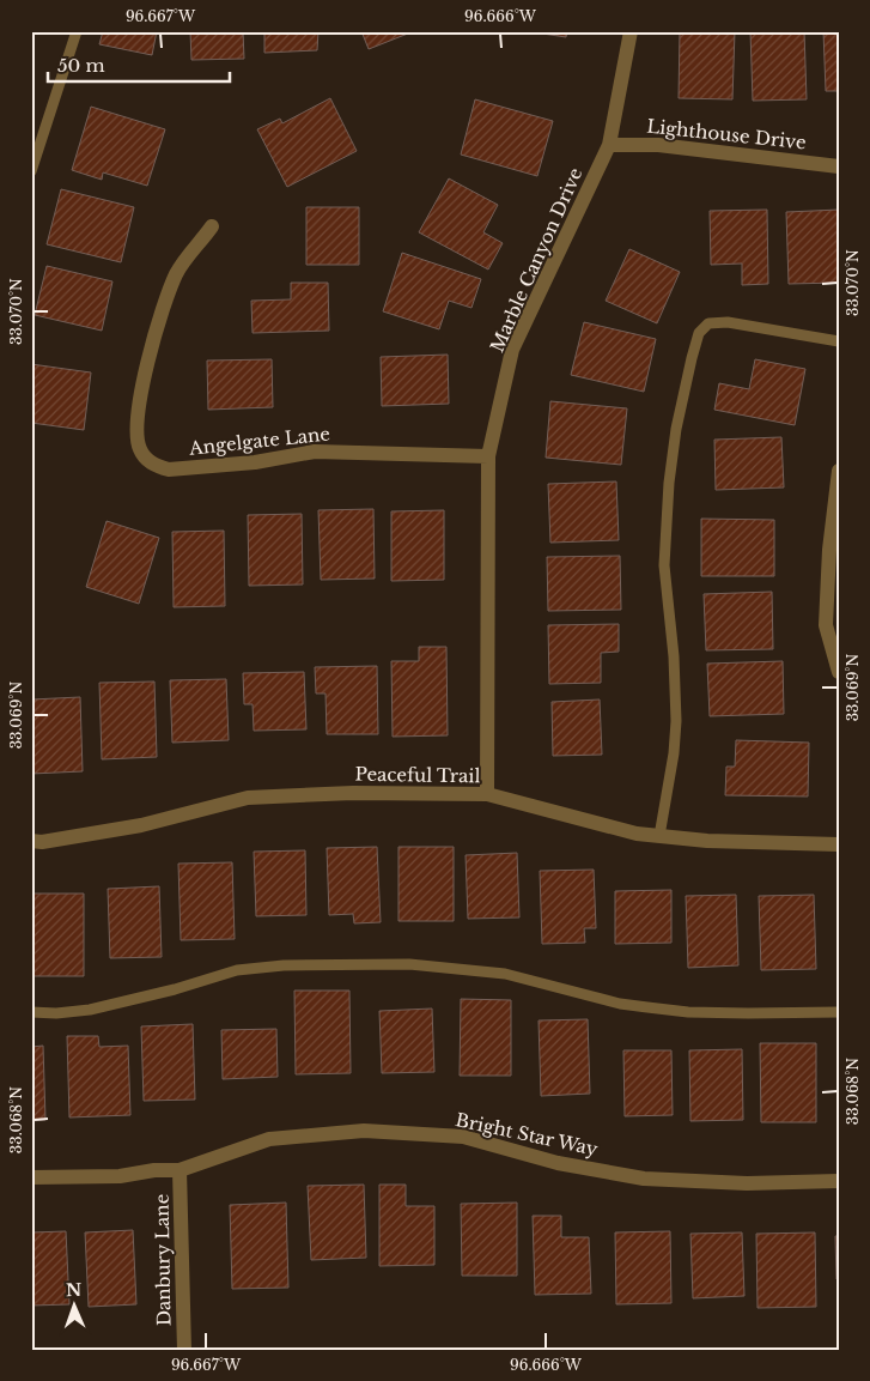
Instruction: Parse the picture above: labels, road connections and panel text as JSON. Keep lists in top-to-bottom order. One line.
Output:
{"streets":{"street":["Lighthouse Drive","Marble Canyon Drive","Angelgate Lane","Peaceful Trail","Bright Star Way","Danbury Lane"]},"crossings":[["Lighthouse Drive","Marble Canyon Drive"],["Marble Canyon Drive","Angelgate Lane"],["Marble Canyon Drive","Peaceful Trail"],["Bright Star Way","Danbury Lane"]],"scale_bar":"50 m","north":"top","coordinates":["96.667°W","96.666°W","33.070°N","33.069°N","33.068°N"]}
